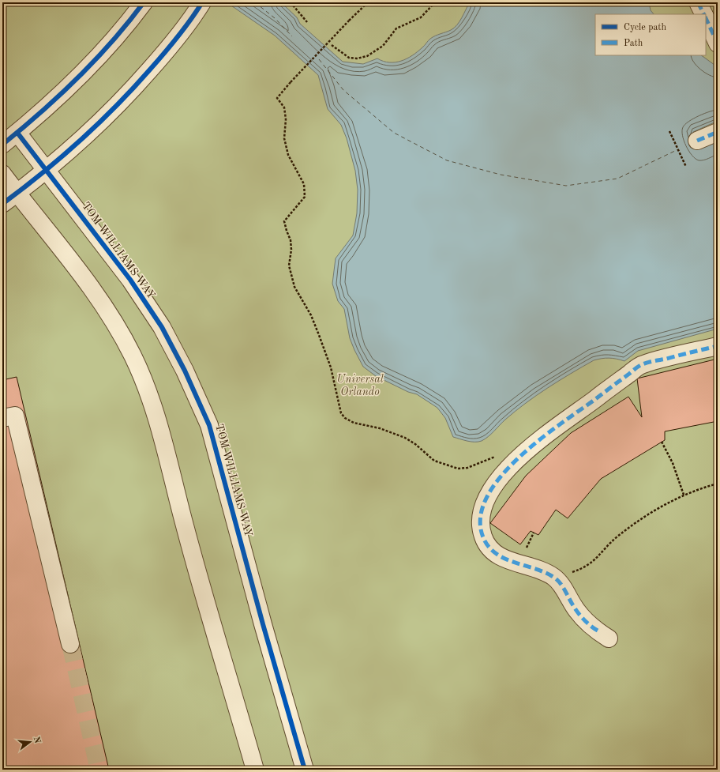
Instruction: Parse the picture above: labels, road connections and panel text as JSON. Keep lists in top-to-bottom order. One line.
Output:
{"streets":{"street":["TOM WILLIAMS WAY"]},"parks":["Universal Orlando"],"legend":["Cycle path","Path"],"north":"right"}
